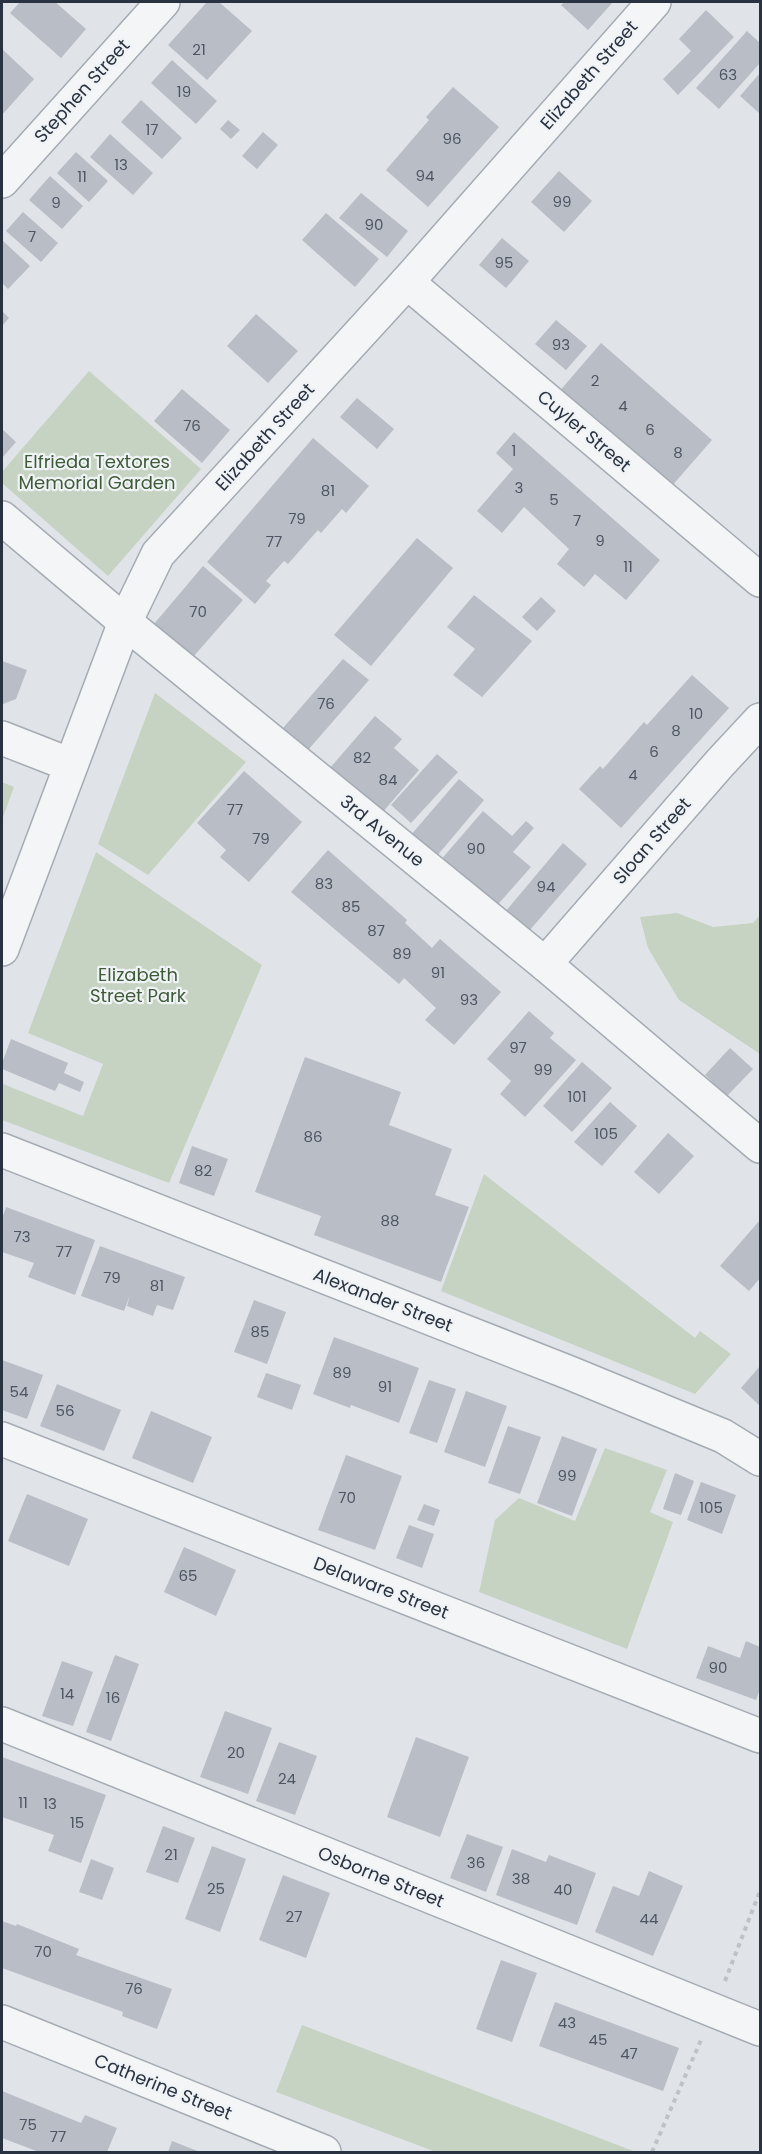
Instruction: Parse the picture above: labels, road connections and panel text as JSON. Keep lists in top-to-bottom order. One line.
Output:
{"streets":{"street":["Elizabeth Street","Stephen Street","Cuyler Street","3rd Avenue","Sloan Street","Alexander Street","Delaware Street","Osborne Street","Catherine Street"]},"crossings":[["Elizabeth Street","Cuyler Street"],["Elizabeth Street","3rd Avenue"],["3rd Avenue","Sloan Street"]],"parks":["Elfrieda Textores Memorial Garden","Elizabeth Street Park"],"house_numbers":["21","63","19","17","96","13","94","11","99","9","90","7","95","93","2","4","76","6","1","8","3","81","5","79","7","9","77","11","70","76","10","8","6","82","4","84","77","79","90","83","94","85","87","89","91","93","97","99","101","105","86","82","88","73","77","79","81","85","89","91","54","56","99","70","105","65","90","14","16","20","24","11","13","15","21","36","38","25","40","27","44","70","76","43","45","47","75","77"]}
